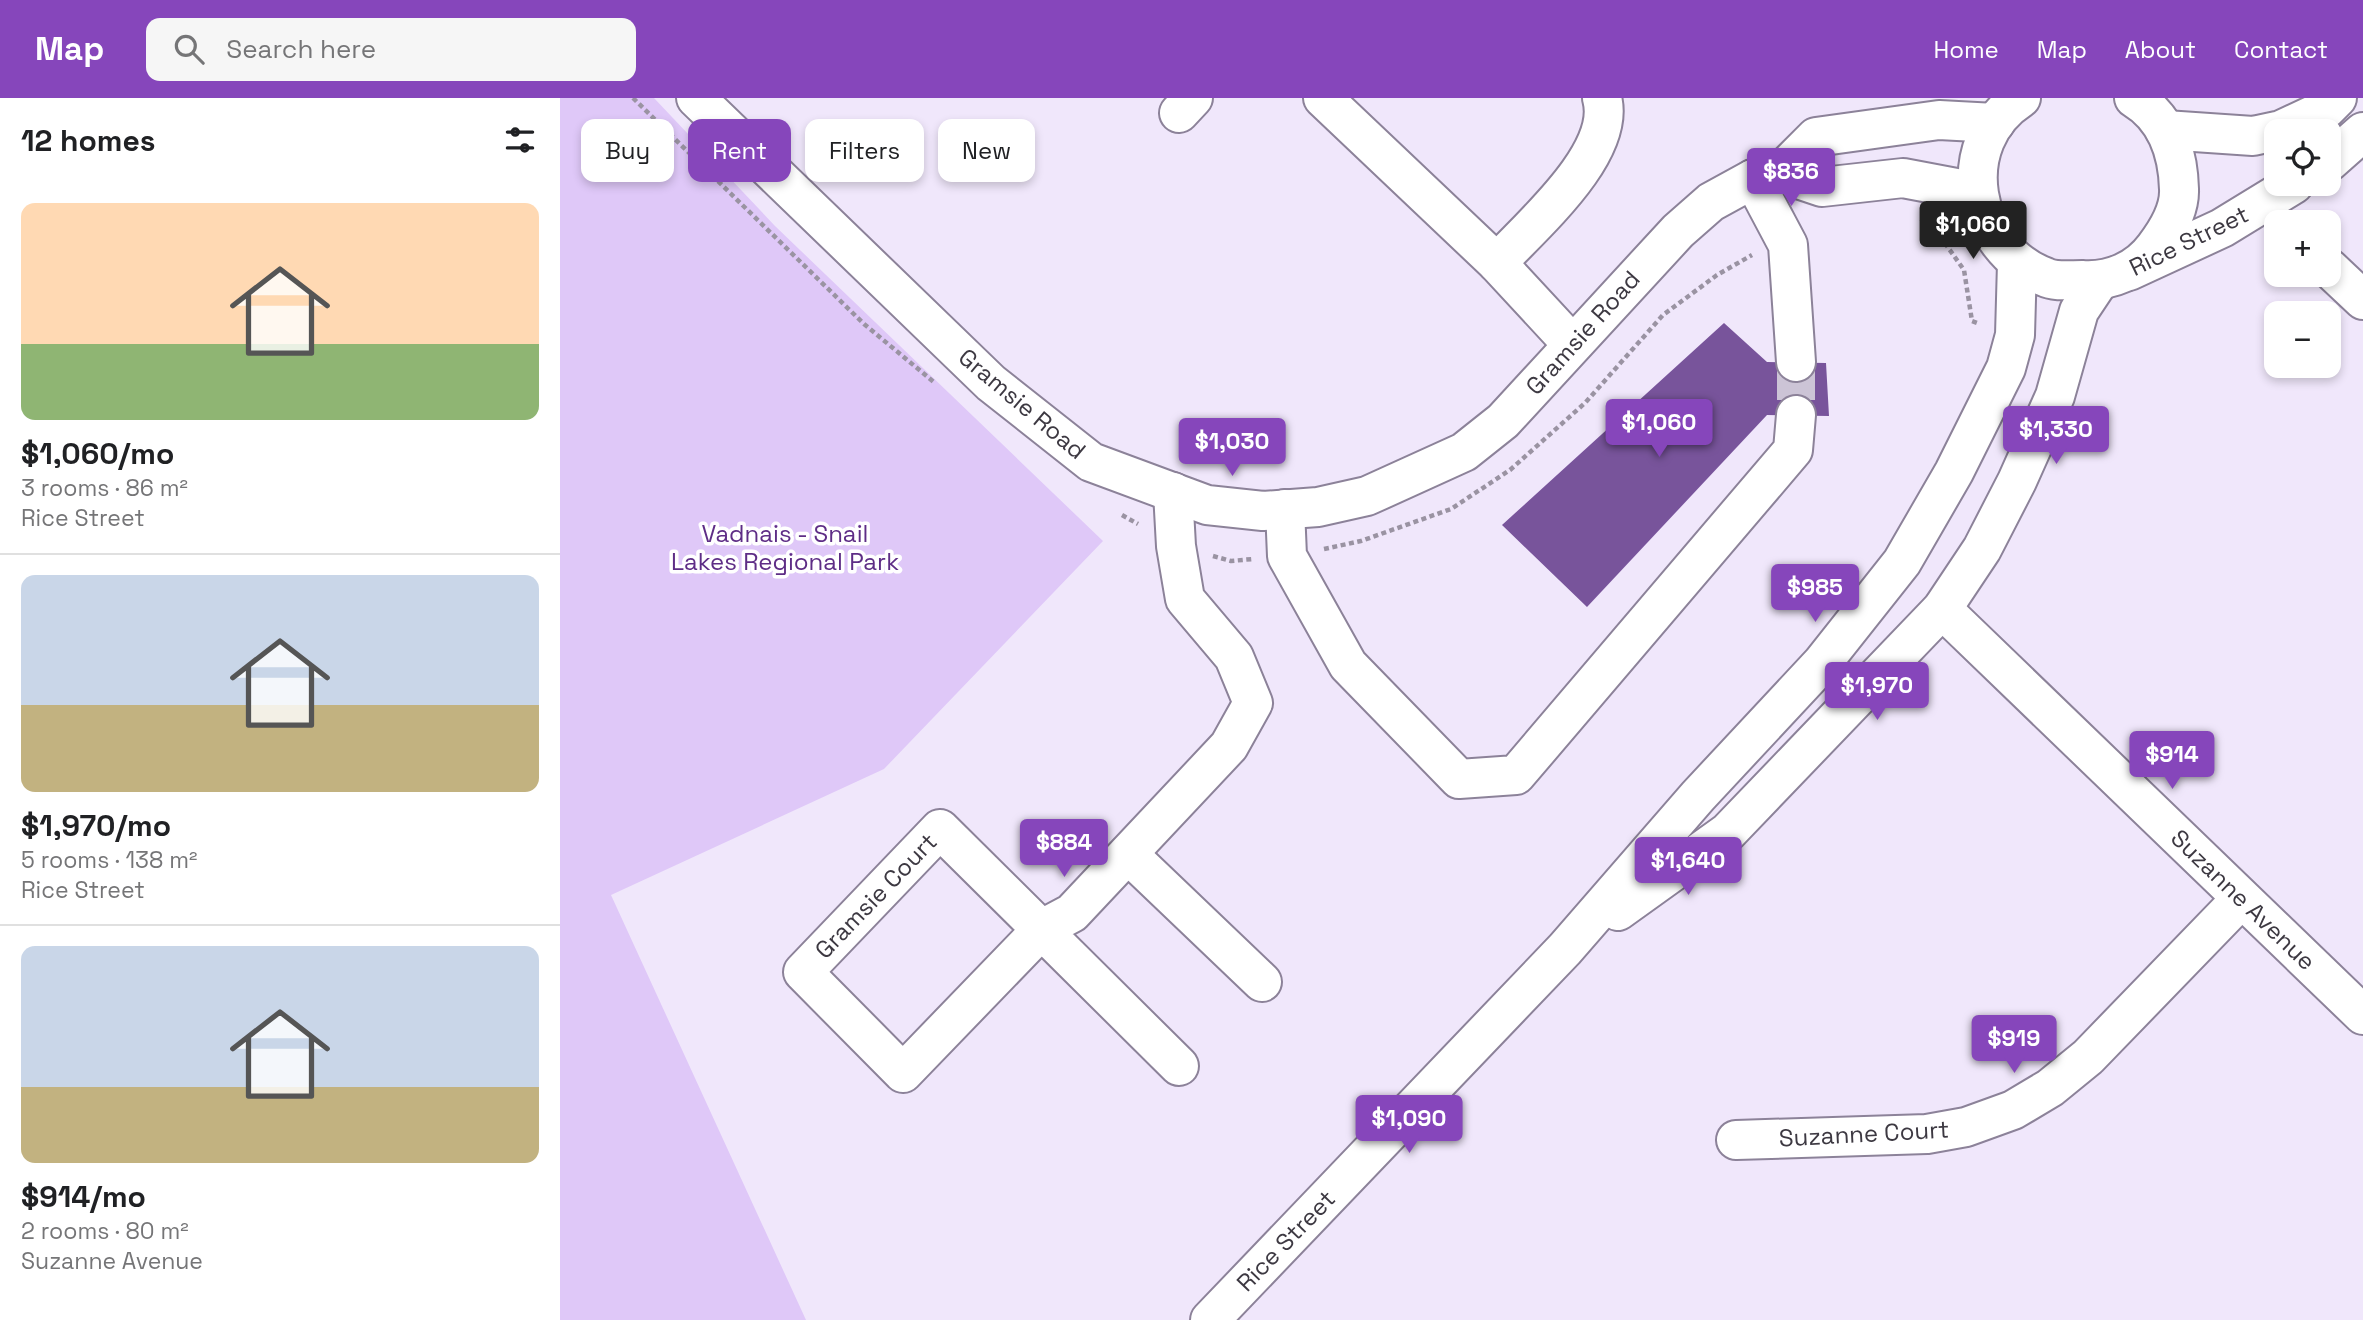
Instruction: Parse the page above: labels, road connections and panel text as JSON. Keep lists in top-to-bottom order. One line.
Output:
{"streets":{"street":["Rice Street","Gramsie Road","Gramsie Court","Suzanne Avenue","Suzanne Court"]},"crossings":[["Rice Street","Suzanne Avenue"],["Gramsie Road","Gramsie Court"],["Suzanne Avenue","Suzanne Court"]],"parks":["Vadnais - Snail Lakes Regional Park"],"page":{"header":"Map","search":"Search here","nav":["Home","Map","About","Contact"],"heading":"12 homes","map_buttons":["+","−"],"chip":["Buy","Rent","Filters","New"],"price":["$836","$1,060","$1,060","$1,330","$1,030","$985","$1,970","$914","$884","$1,640","$919","$1,090"],"list":[{"name":"$1,060/mo","note":"3 rooms · 86 m² · Rice Street"},{"name":"$1,970/mo","note":"5 rooms · 138 m² · Rice Street"},{"name":"$914/mo","note":"2 rooms · 80 m² · Suzanne Avenue"}]}}
